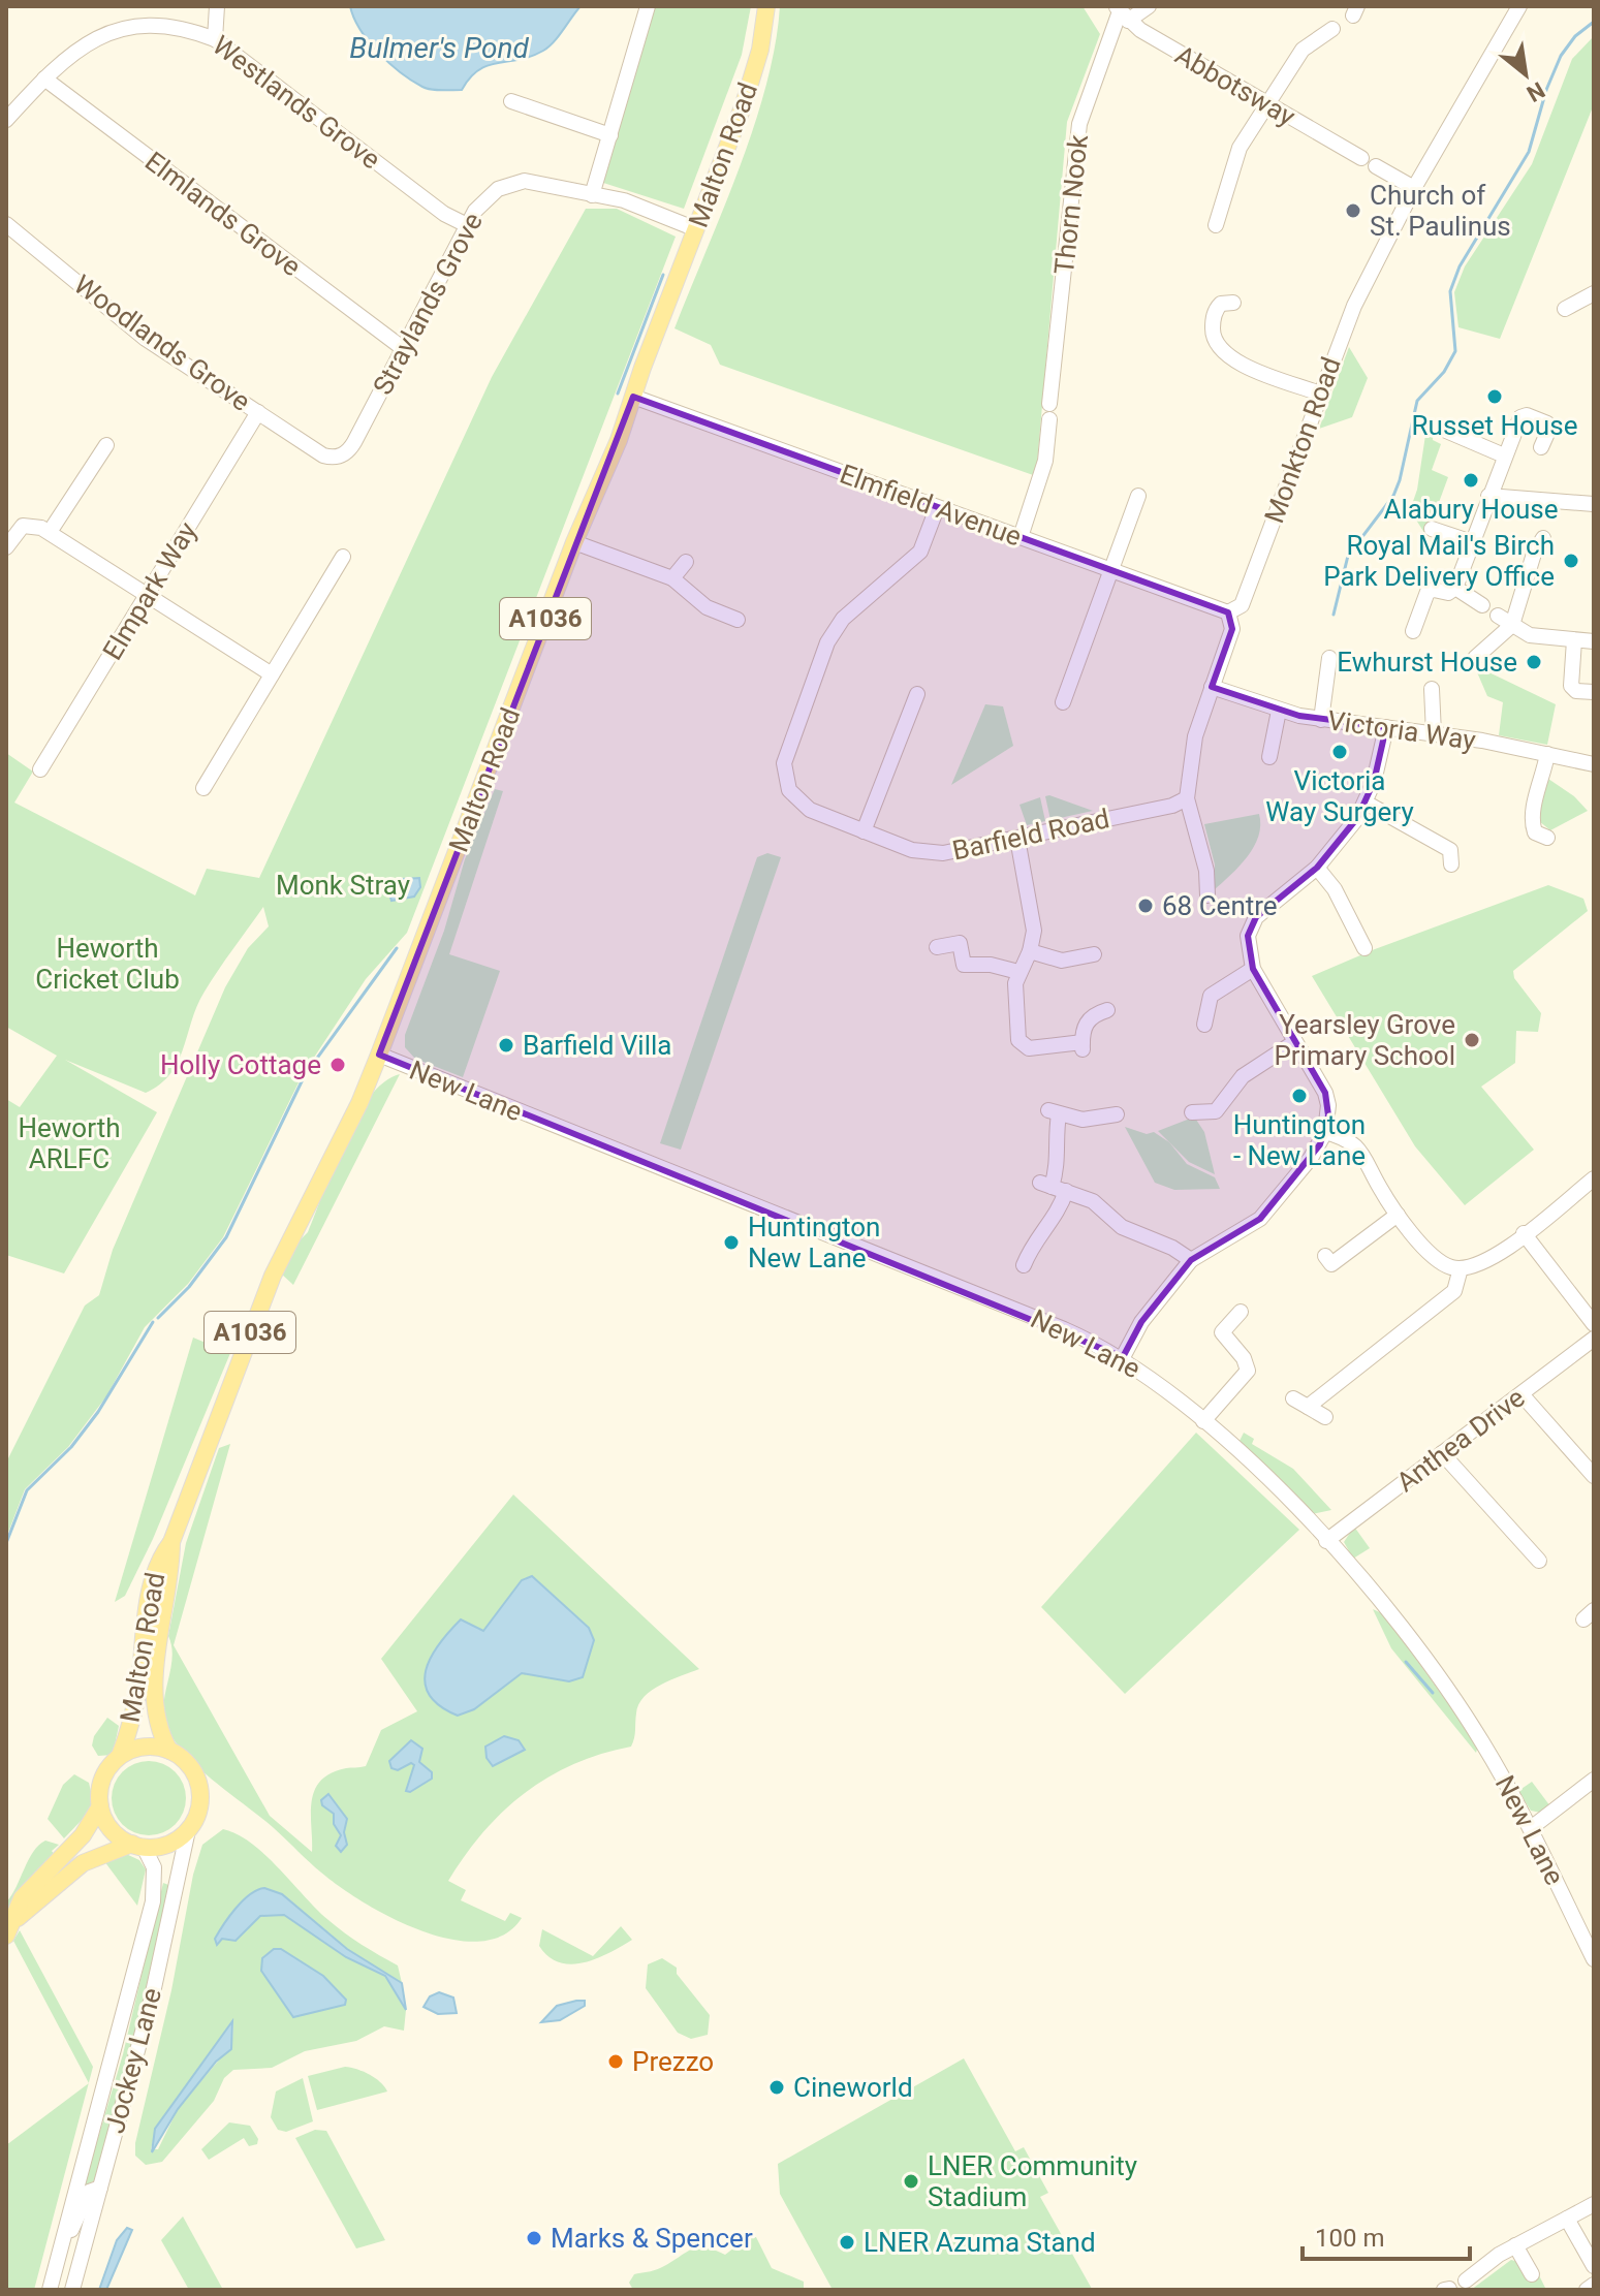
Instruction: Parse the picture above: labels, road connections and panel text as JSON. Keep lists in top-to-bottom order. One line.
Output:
{"streets":{"main road":["Malton Road","A1036"],"street":["Abbotsway","Westlands Grove","Thorn Nook","Elmlands Grove","Straylands Grove","Woodlands Grove","Monkton Road","Elmfield Avenue","Elmpark Way","Victoria Way","Barfield Road","New Lane","Anthea Drive","Jockey Lane"]},"crossings":[["Abbotsway","Thorn Nook"],["Westlands Grove","Elmlands Grove"],["Westlands Grove","Straylands Grove"],["Malton Road","Straylands Grove"],["Malton Road","Elmfield Avenue"],["Malton Road","New Lane"],["Malton Road","Jockey Lane"],["Thorn Nook","Elmfield Avenue"],["Elmlands Grove","Straylands Grove"],["Straylands Grove","Woodlands Grove"],["Woodlands Grove","Elmpark Way"],["Monkton Road","Elmfield Avenue"],["Monkton Road","Victoria Way"],["Monkton Road","Barfield Road"],["Elmfield Avenue","Barfield Road"],["New Lane","Anthea Drive"]],"water":["Bulmer's Pond"],"parks":["Monk Stray","Heworth Cricket Club","Heworth ARLFC"],"places":["Church of St. Paulinus","Russet House","Alabury House","Royal Mail's Birch Park Delivery Office","Ewhurst House","Victoria Way Surgery","68 Centre","Yearsley Grove Primary School","Barfield Villa","Holly Cottage","Huntington - New Lane","Huntington New Lane","Prezzo","Cineworld","LNER Community Stadium","Marks & Spencer","LNER Azuma Stand"],"scale_bar":"100 m","north":"bottom right"}
